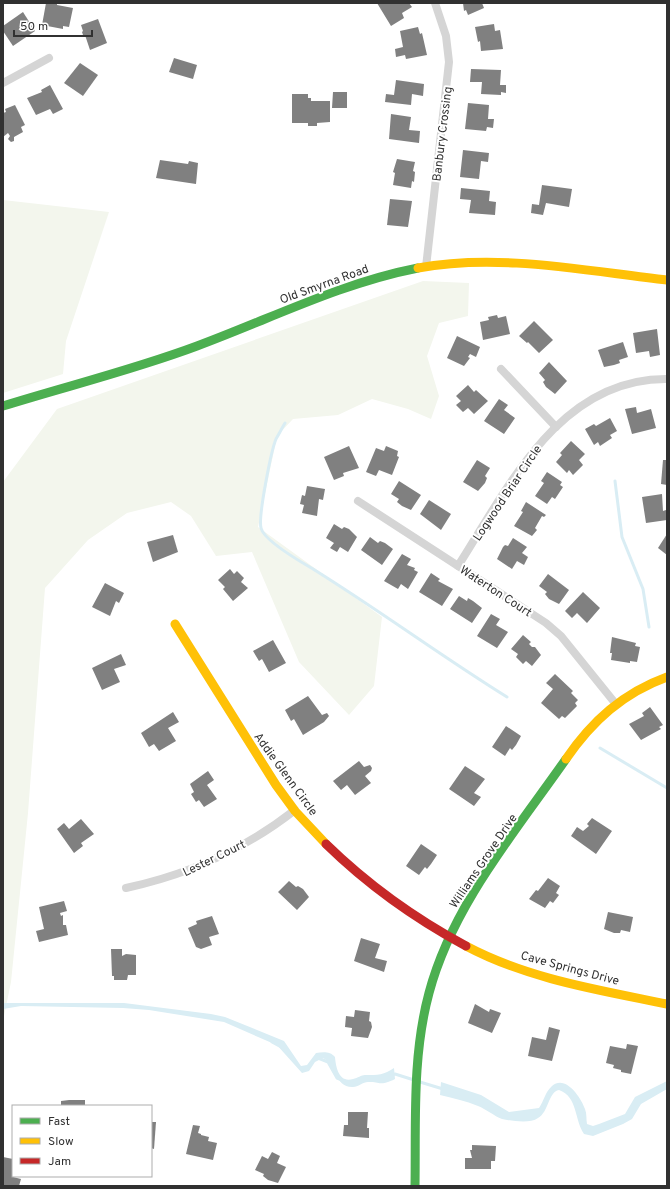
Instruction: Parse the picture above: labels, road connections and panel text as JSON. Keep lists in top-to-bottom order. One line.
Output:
{"streets":{"street":["Banbury Crossing","Old Smyrna Road","Logwood Briar Circle","Waterton Court","Addie Glenn Circle","Lester Court","Williams Grove Drive","Cave Springs Drive"]},"crossings":[["Banbury Crossing","Old Smyrna Road"],["Logwood Briar Circle","Waterton Court"],["Waterton Court","Williams Grove Drive"],["Addie Glenn Circle","Lester Court"],["Addie Glenn Circle","Williams Grove Drive"],["Addie Glenn Circle","Cave Springs Drive"],["Williams Grove Drive","Cave Springs Drive"]],"legend":["Fast","Slow","Jam"],"scale_bar":"50 m"}
